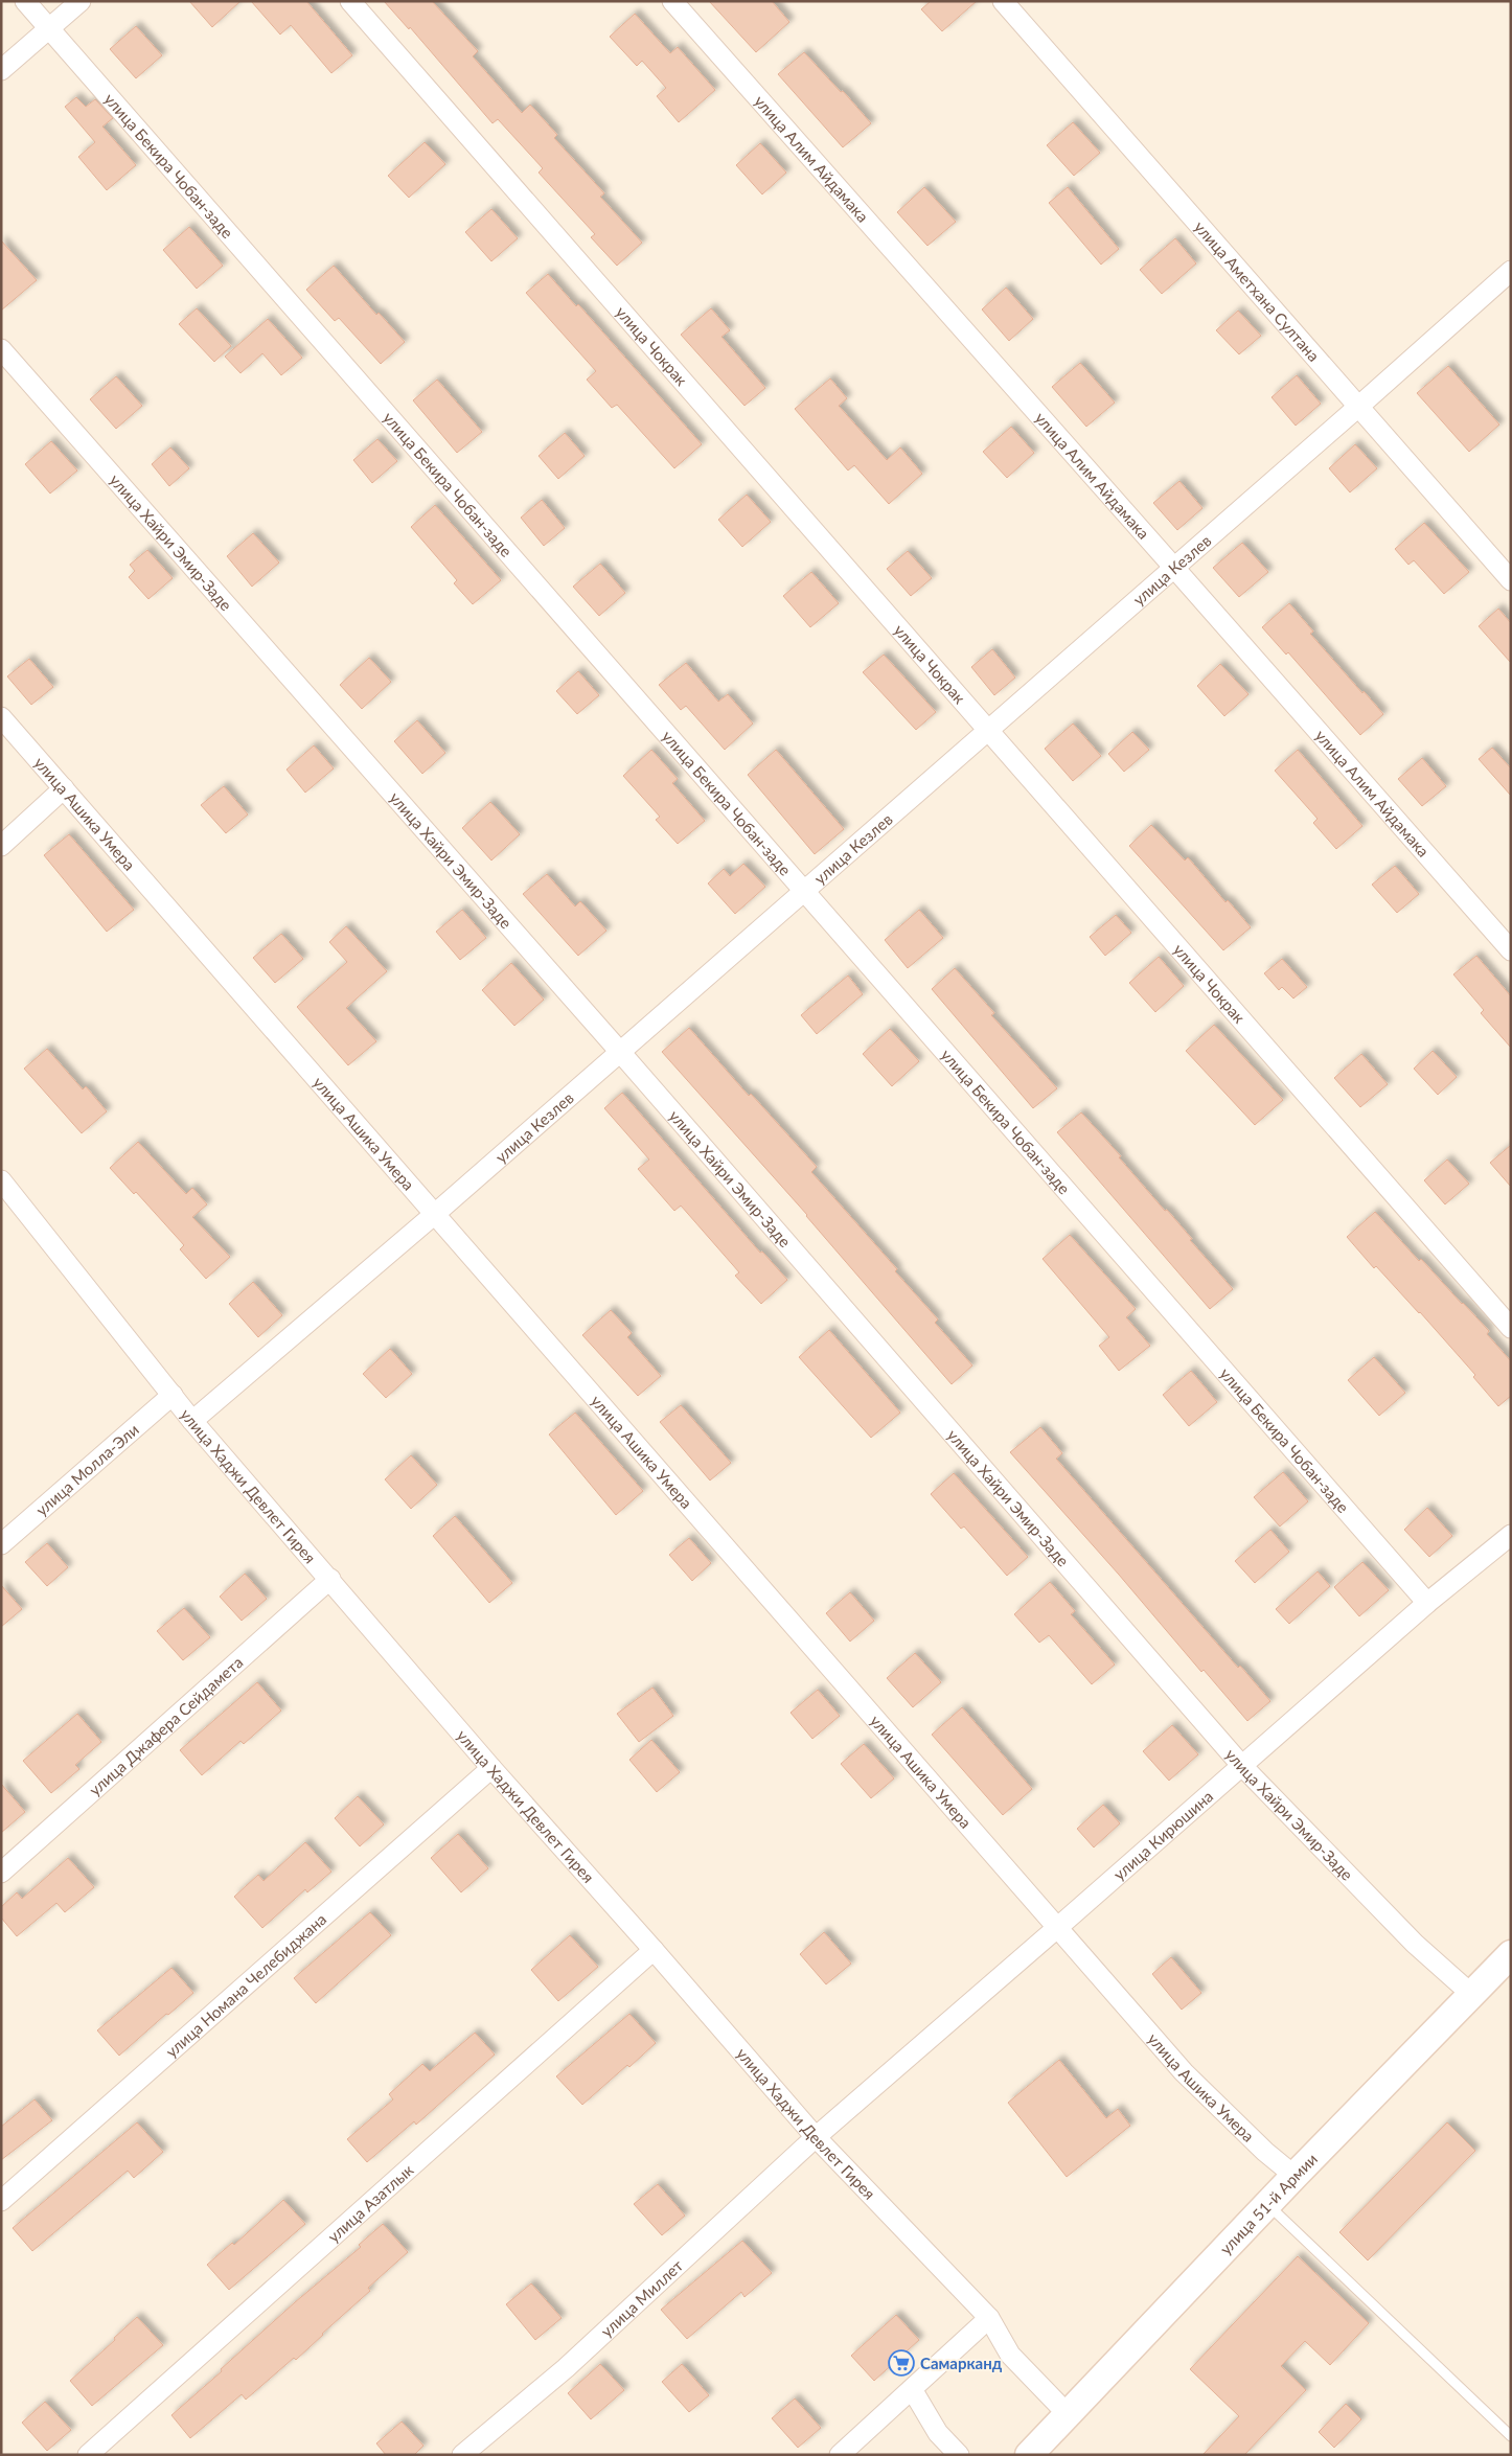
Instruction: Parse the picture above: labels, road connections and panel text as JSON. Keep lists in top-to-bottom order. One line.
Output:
{"streets":{"main road":["улица 51-й Армии"],"street":["улица Алим Айдамака","улица Бекира Чобан-заде","улица Аметхана Султана","улица Чокрак","улица Хайри Эмир-Заде","улица Кезлев","улица Ашика Умера","улица Молла-Эли","улица Хаджи Девлет Гирея","улица Джафера Сейдамета","улица Кирюшина","улица Номана Челебиджана","улица Азатлык","улица Миллет"]},"crossings":[["улица Алим Айдамака","улица Кезлев"],["улица Бекира Чобан-заде","улица Кезлев"],["улица Бекира Чобан-заде","улица Кирюшина"],["улица Аметхана Султана","улица Кезлев"],["улица Чокрак","улица Кезлев"],["улица Хайри Эмир-Заде","улица Кезлев"],["улица Хайри Эмир-Заде","улица Кирюшина"],["улица Хайри Эмир-Заде","улица 51-й Армии"],["улица Кезлев","улица Ашика Умера"],["улица Кезлев","улица Хаджи Девлет Гирея"],["улица Ашика Умера","улица Кирюшина"],["улица Ашика Умера","улица 51-й Армии"],["улица Молла-Эли","улица Хаджи Девлет Гирея"],["улица Хаджи Девлет Гирея","улица Джафера Сейдамета"],["улица Хаджи Девлет Гирея","улица Кирюшина"],["улица Хаджи Девлет Гирея","улица Номана Челебиджана"],["улица Хаджи Девлет Гирея","улица Азатлык"],["улица Хаджи Девлет Гирея","улица 51-й Армии"],["улица Хаджи Девлет Гирея","улица Миллет"],["улица Кирюшина","улица Миллет"]],"places":{"supermarket":["Самарканд"]}}
